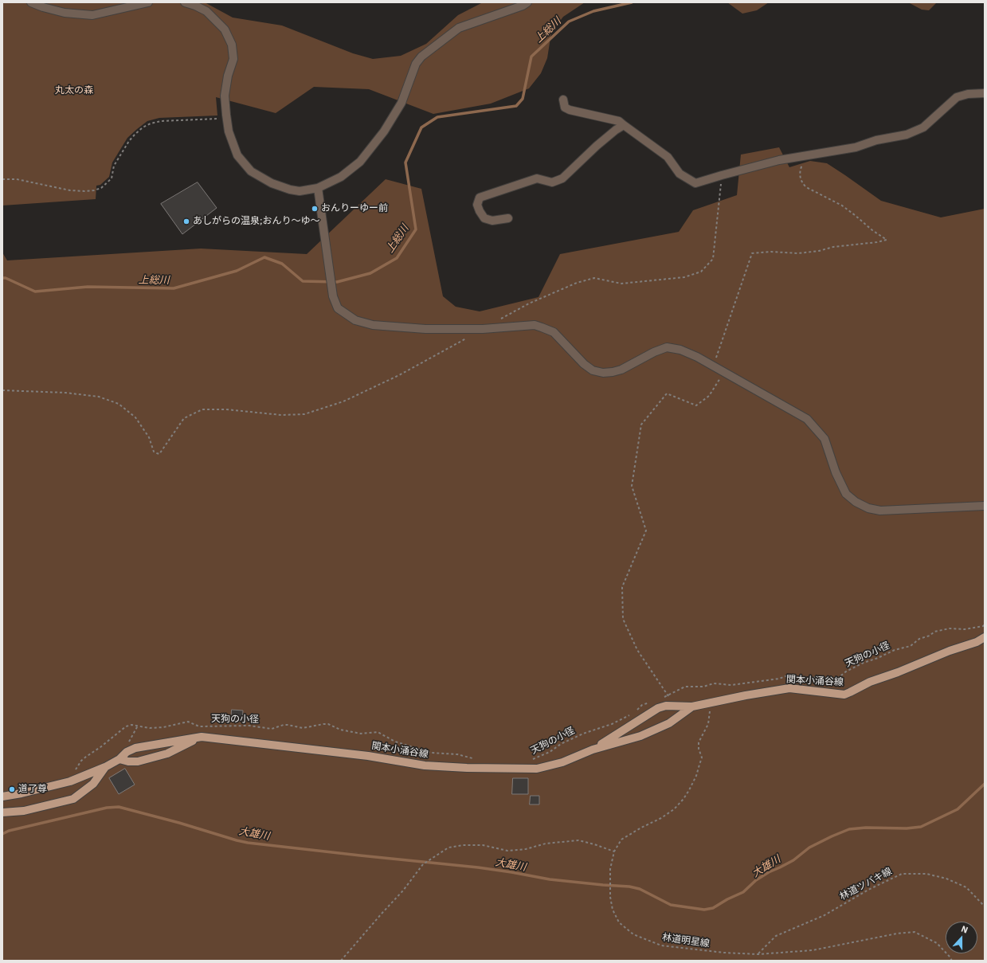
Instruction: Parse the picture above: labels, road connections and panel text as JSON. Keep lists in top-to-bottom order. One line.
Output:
{"streets":{"main road":["関本小涌谷線"],"path":["天狗の小径","林道ツバキ線","林道明星線"]},"crossings":[["関本小涌谷線","林道明星線"],["林道ツバキ線","林道明星線"]],"water":["上総川","大雄川"],"parks":["丸太の森"],"places":["おんりーゆー前","あしがらの温泉;おんり〜ゆ〜","道了尊"],"north":"top"}
